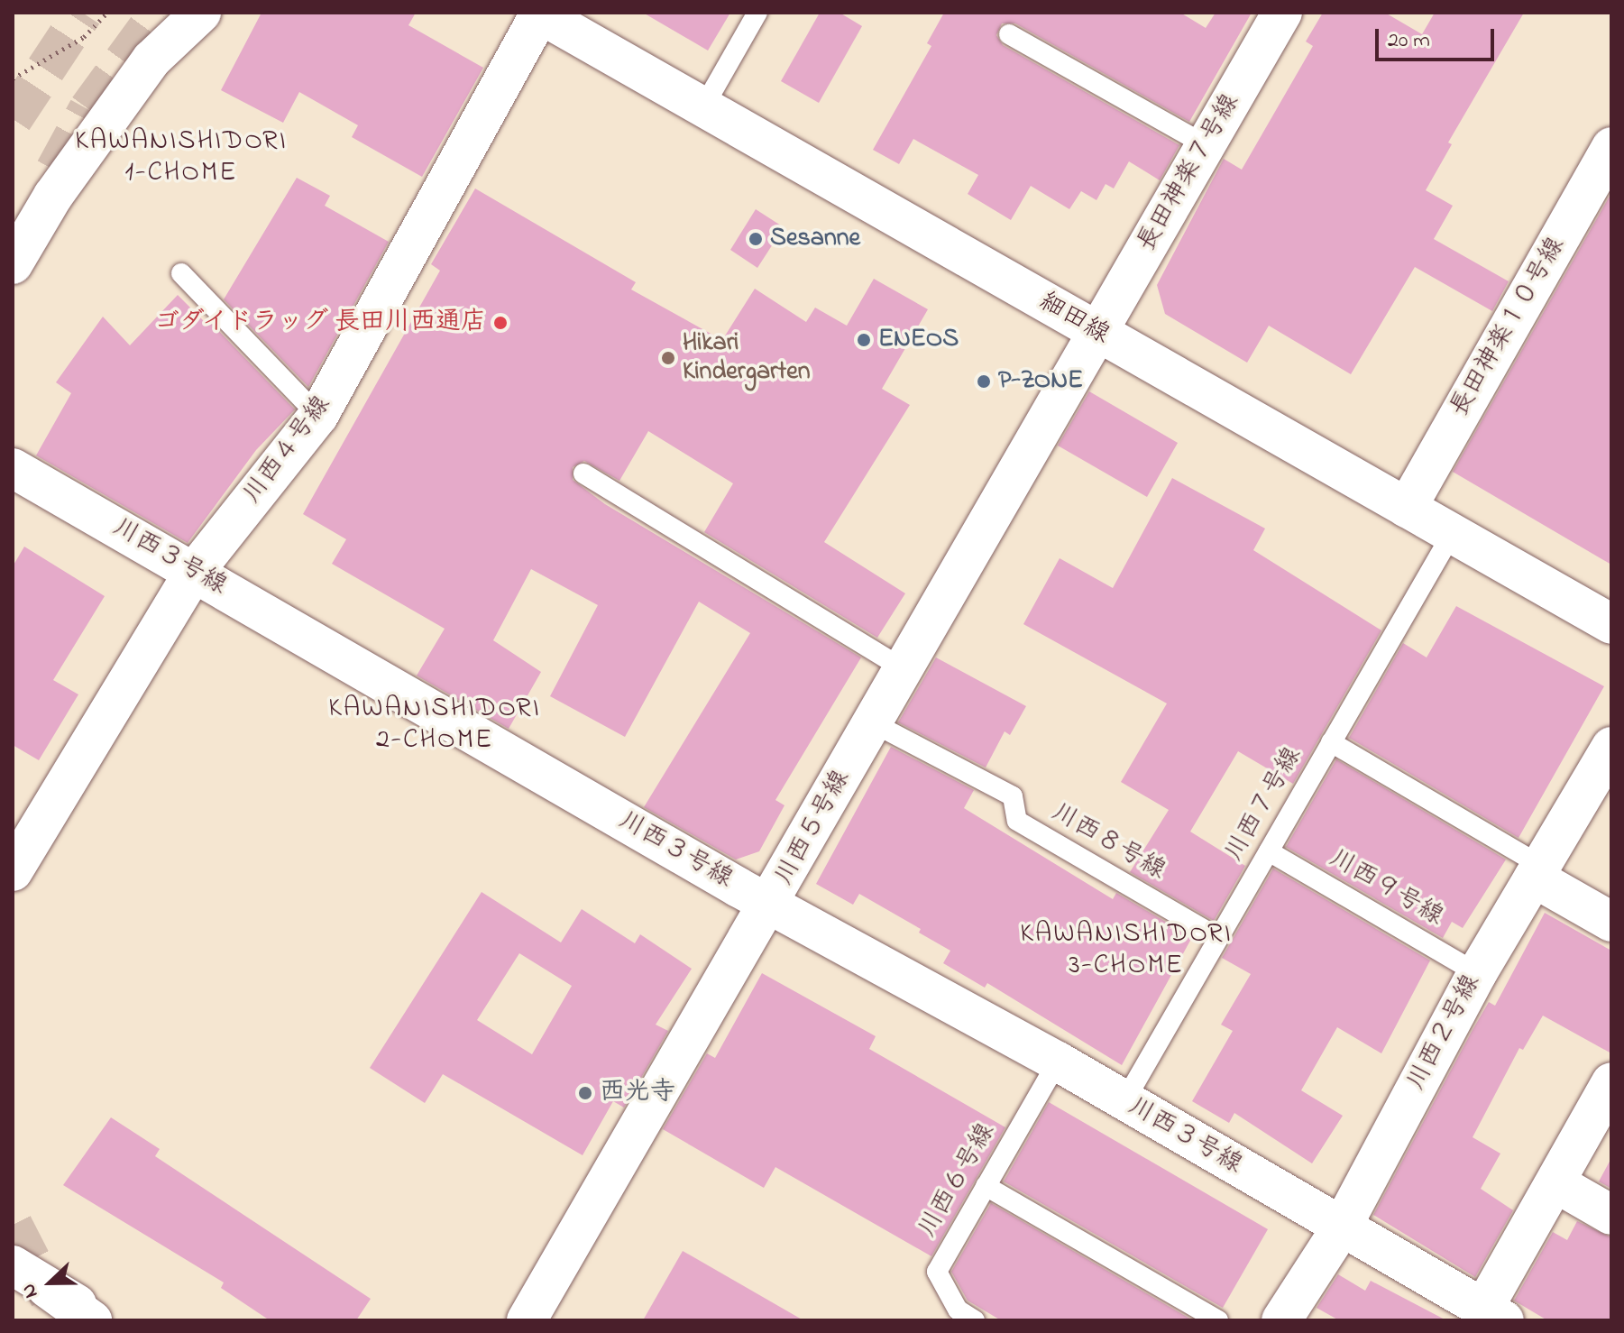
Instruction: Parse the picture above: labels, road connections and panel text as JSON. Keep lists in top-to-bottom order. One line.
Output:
{"streets":{"main road":["長田神楽７号線","細田線","長田神楽１０号線","川西４号線","川西３号線","川西５号線","川西２号線"],"lane":["川西７号線","川西８号線","川西９号線","川西６号線"]},"crossings":[["長田神楽７号線","細田線"],["長田神楽７号線","川西５号線"],["細田線","長田神楽１０号線"],["細田線","川西４号線"],["細田線","川西７号線"],["細田線","川西５号線"],["川西４号線","川西３号線"],["川西３号線","川西７号線"],["川西３号線","川西５号線"],["川西３号線","川西２号線"],["川西３号線","川西６号線"],["川西７号線","川西８号線"],["川西７号線","川西９号線"],["川西５号線","川西８号線"],["川西９号線","川西２号線"]],"districts":["KAWANISHIDORI 1-CHOME","KAWANISHIDORI 2-CHOME","KAWANISHIDORI 3-CHOME"],"places":["Sesanne","ゴダイドラッグ 長田川西通店","ENEOS","Hikari Kindergarten","P-ZONE","西光寺"],"scale_bar":"20 m","north":"left"}
